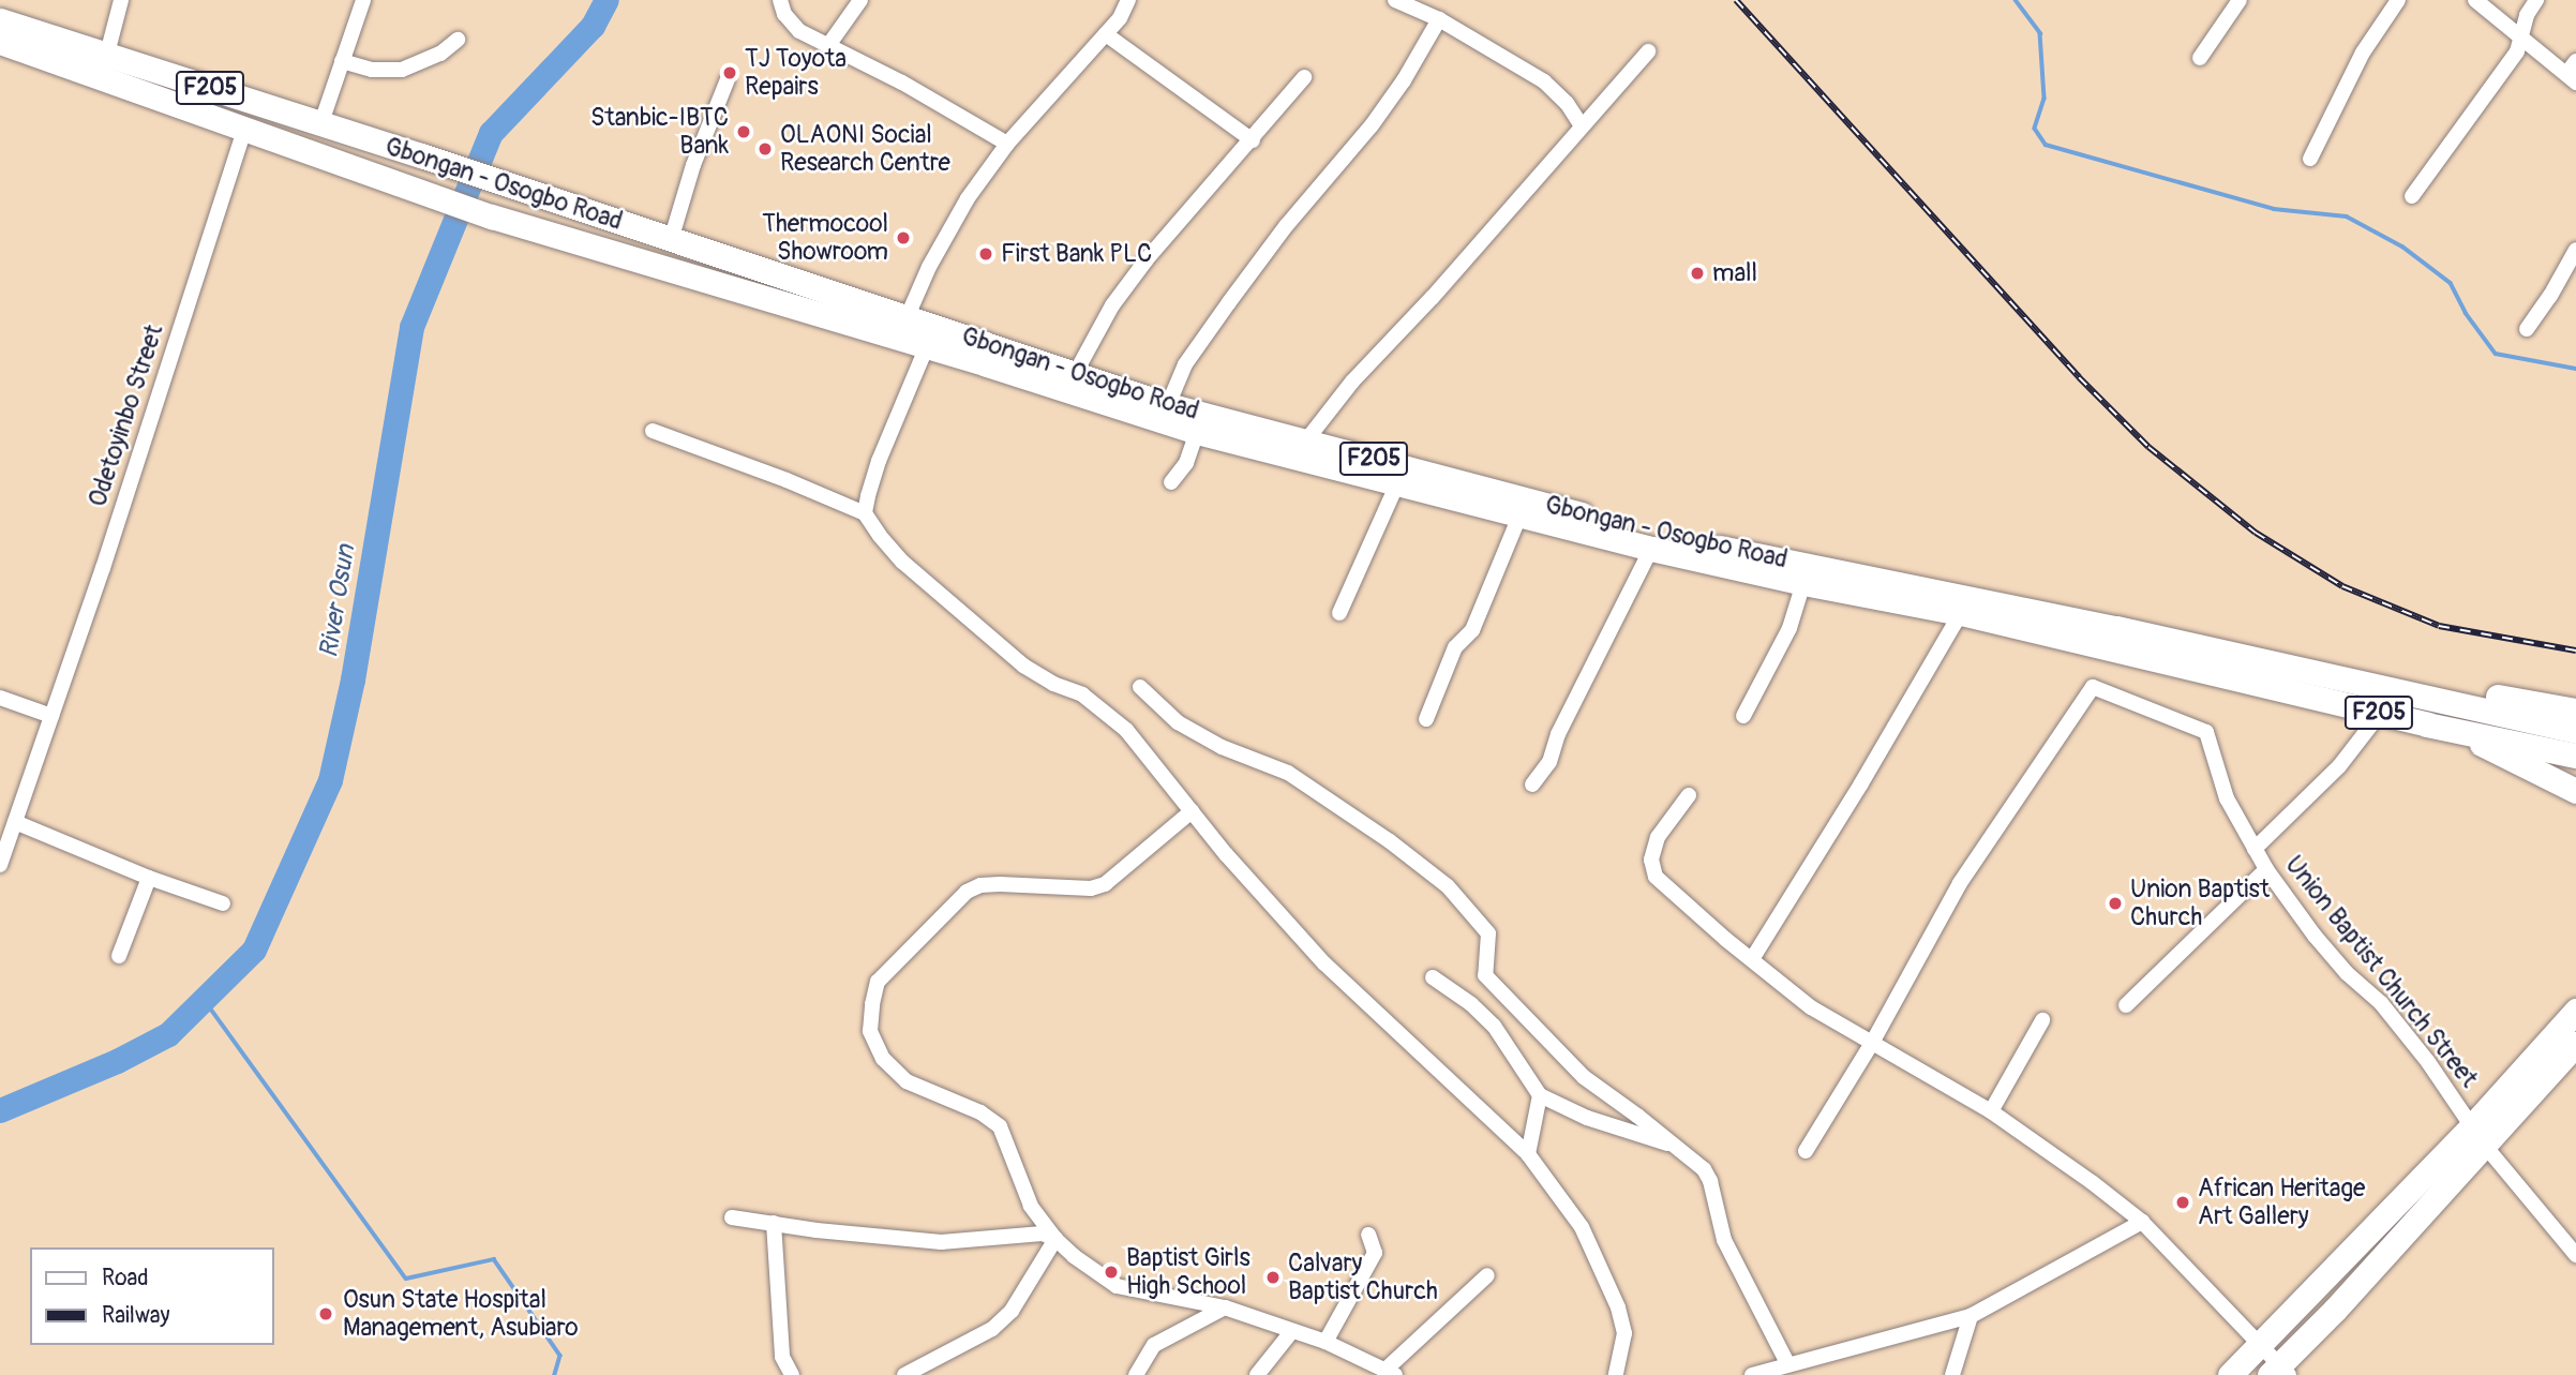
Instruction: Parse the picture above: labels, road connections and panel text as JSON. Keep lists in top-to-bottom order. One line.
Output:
{"streets":{"main road":["F205","Gbongan - Osogbo Road"],"street":["Odetoyinbo Street","Union Baptist Church Street"]},"crossings":[["F205","Gbongan - Osogbo Road"],["Gbongan - Osogbo Road","Odetoyinbo Street"]],"water":["River Osun"],"places":["TJ Toyota Repairs","Stanbic-IBTC Bank","OLAONI Social Research Centre","Thermocool Showroom","First Bank PLC","mall","Union Baptist Church","African Heritage Art Gallery","Baptist Girls High School","Calvary Baptist Church","Osun State Hospital Management, Asubiaro"],"legend":["Road","Railway"]}
